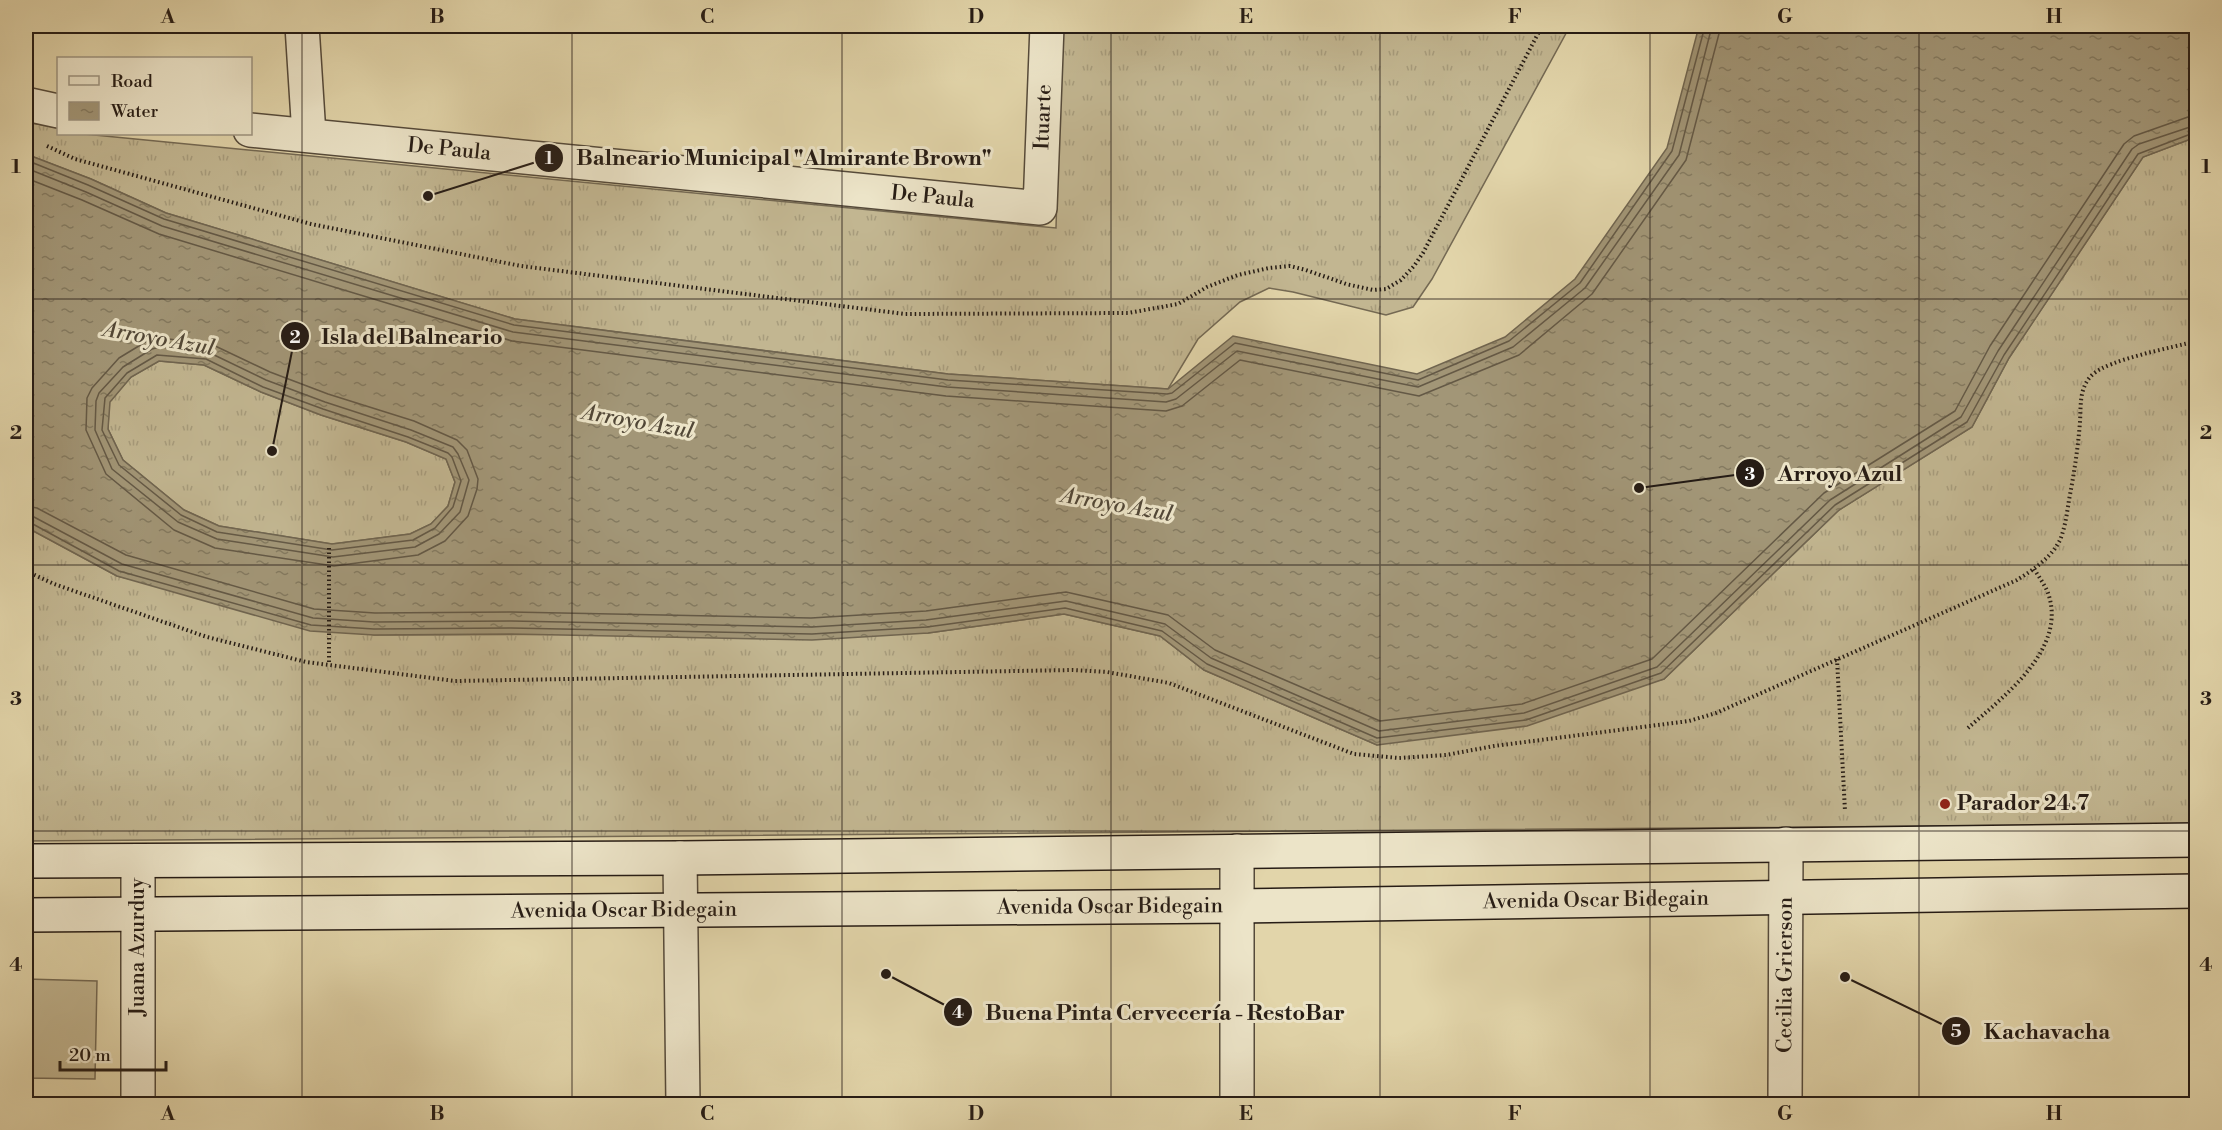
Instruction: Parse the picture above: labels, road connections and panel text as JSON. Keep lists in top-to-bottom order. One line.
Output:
{"streets":{"main road":["Ituarte","De Paula","Avenida Oscar Bidegain","Juana Azurduy","Cecilia Grierson"]},"crossings":[["Ituarte","De Paula"],["Avenida Oscar Bidegain","Juana Azurduy"],["Avenida Oscar Bidegain","Cecilia Grierson"]],"water":["Arroyo Azul"],"places":["Balneario Municipal \"Almirante Brown\"","Isla del Balneario","Arroyo Azul","Parador 24.7","Buena Pinta Cervecería - RestoBar","Kachavacha"],"legend":["Road","Water"],"scale_bar":"20 m","grid":{"columns":["A","B","C","D","E","F","G","H"],"rows":["1","2","3","4"]}}
